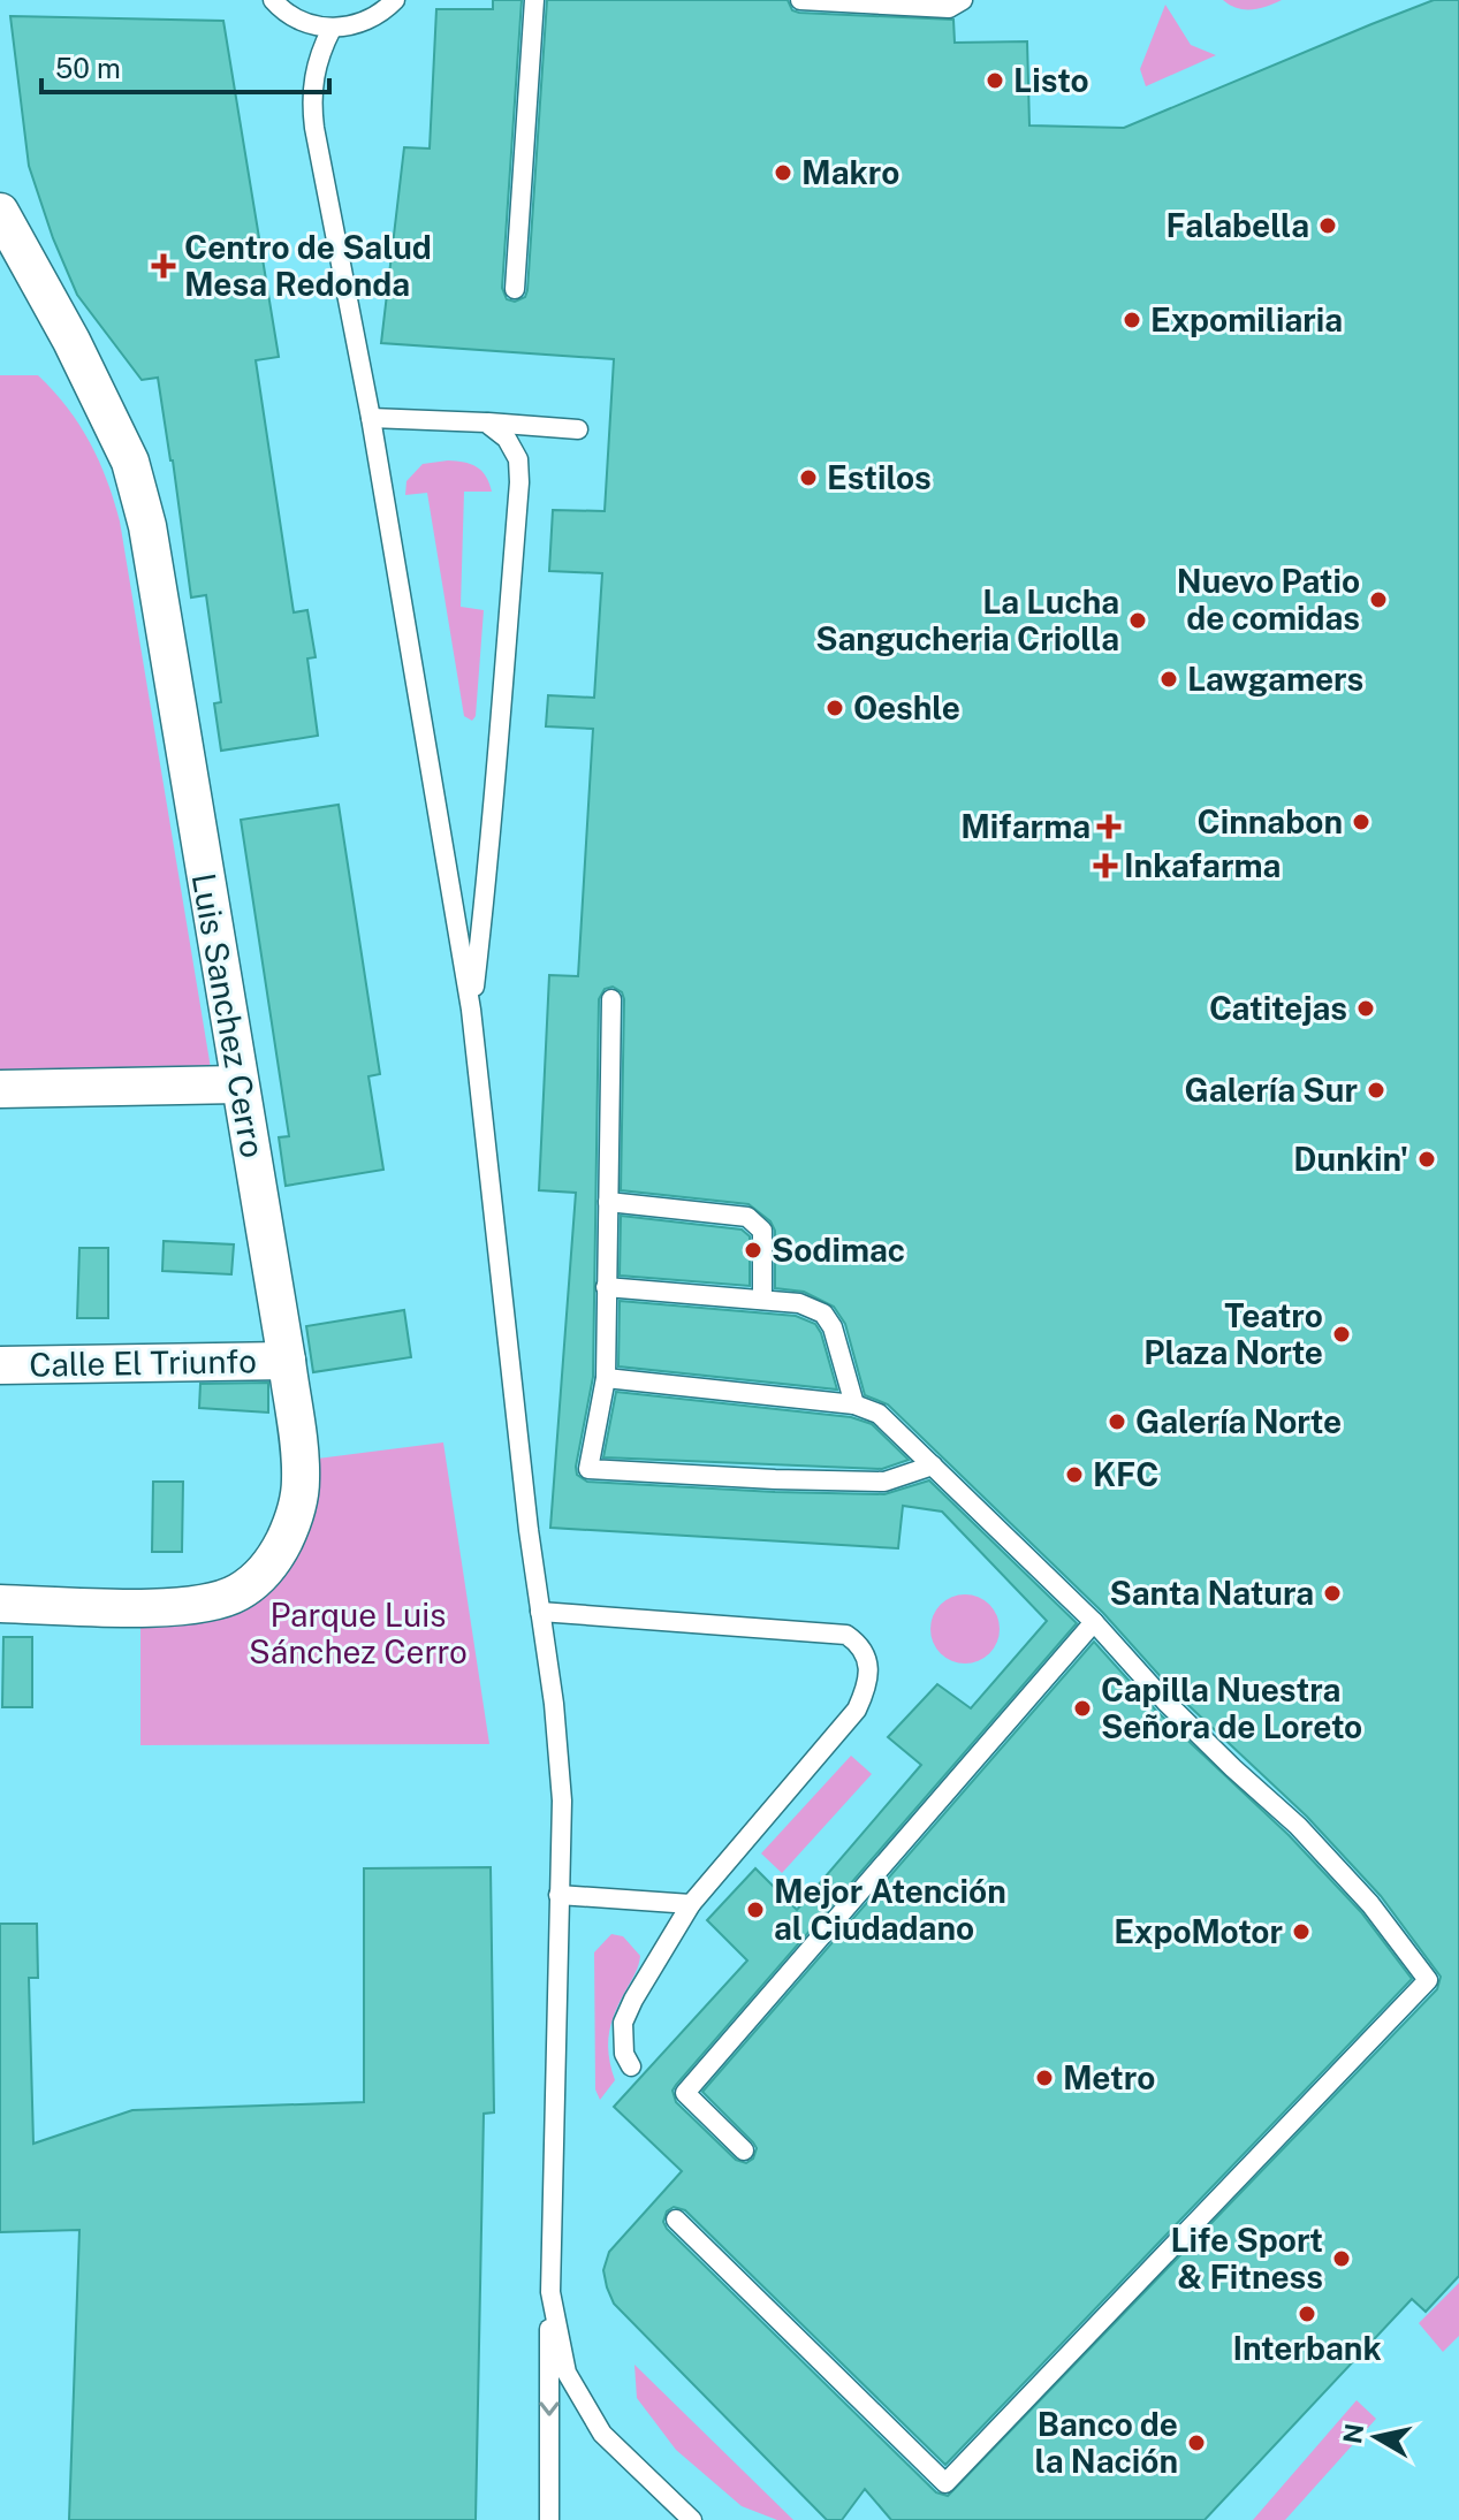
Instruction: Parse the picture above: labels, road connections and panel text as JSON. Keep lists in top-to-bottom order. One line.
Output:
{"streets":{"street":["Luis Sanchez Cerro","Calle El Triunfo"]},"crossings":[["Luis Sanchez Cerro","Calle El Triunfo"]],"parks":["Parque Luis Sánchez Cerro"],"places":{"other":["Listo","Makro","Falabella","Expomiliaria","Estilos","Nuevo Patio de comidas","La Lucha Sangucheria Criolla","Lawgamers","Oeshle","Cinnabon","Catitejas","Galería Sur","Dunkin'","Sodimac","Teatro Plaza Norte","Galería Norte","KFC","Santa Natura","Capilla Nuestra Señora de Loreto","Mejor Atención al Ciudadano","ExpoMotor","Metro","Life Sport & Fitness","Interbank","Banco de la Nación"],"health":["Centro de Salud Mesa Redonda","Mifarma","Inkafarma"]},"scale_bar":"50 m","north":"left"}
